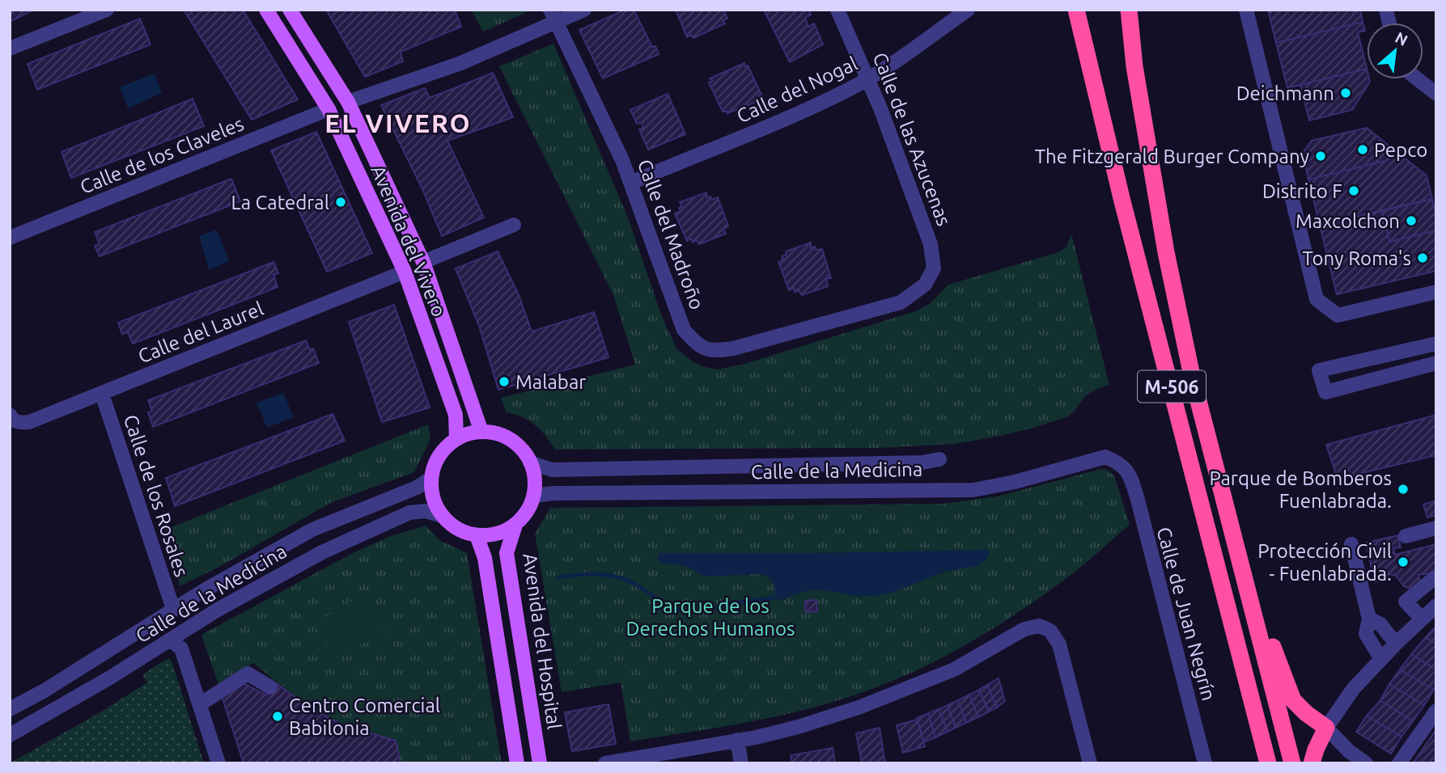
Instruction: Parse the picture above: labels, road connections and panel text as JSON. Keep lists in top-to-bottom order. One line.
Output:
{"streets":{"highway":["M-506"],"main road":["Avenida del Vivero","Avenida del Hospital"],"street":["Calle del Nogal","Calle de las Azucenas","Calle de los Claveles","Calle del Madroño","Calle del Laurel","Calle de la Medicina","Calle de los Rosales","Calle de Juan Negrín"]},"crossings":[["Calle del Nogal","Calle de las Azucenas"],["Calle del Nogal","Calle del Madroño"],["Calle de las Azucenas","Calle del Madroño"],["Calle de los Claveles","Avenida del Vivero"],["Avenida del Vivero","Calle del Laurel"],["Avenida del Vivero","Calle de la Medicina"],["Avenida del Vivero","Avenida del Hospital"],["Calle del Laurel","Calle de los Rosales"],["Calle de la Medicina","Calle de Juan Negrín"],["Calle de la Medicina","Avenida del Hospital"]],"districts":["EL VIVERO"],"parks":["Parque de los Derechos Humanos"],"places":["Deichmann","Pepco","The Fitzgerald Burger Company","Distrito F","La Catedral","Maxcolchon","Tony Roma's","Malabar","Parque de Bomberos Fuenlabrada.","Protección Civil - Fuenlabrada.","Centro Comercial Babilonia"],"north":"top right"}
